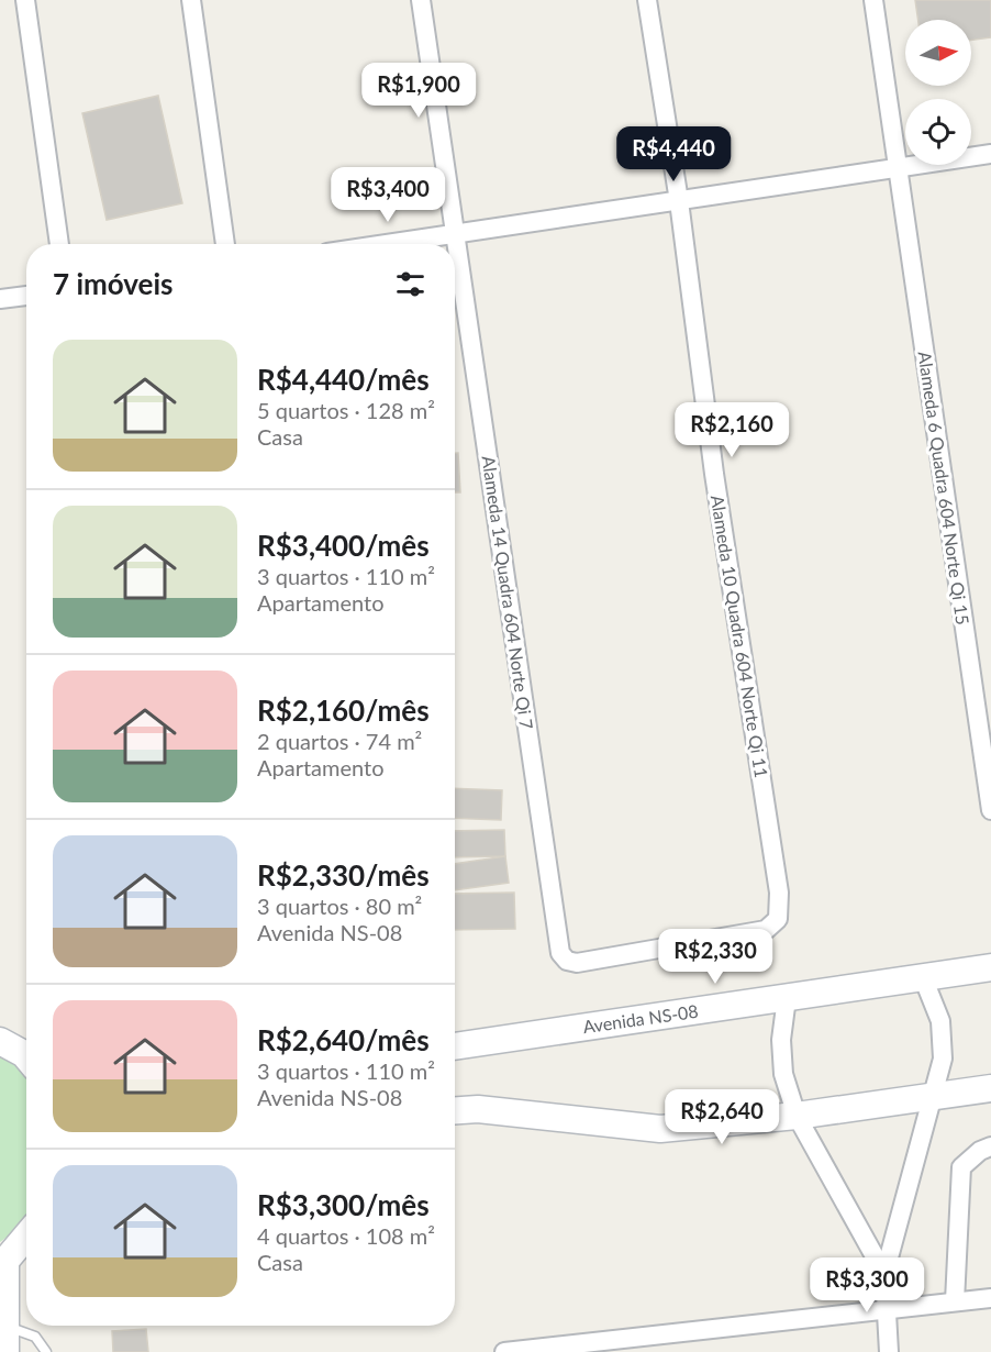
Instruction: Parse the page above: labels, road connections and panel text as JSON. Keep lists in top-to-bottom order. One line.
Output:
{"streets":{"street":["Alameda 6 Quadra 604 Norte Qi 15","Alameda 14 Quadra 604 Norte Qi 7","Alameda 10 Quadra 604 Norte Qi 11","Avenida NS-08"]},"crossings":[["Alameda 14 Quadra 604 Norte Qi 7","Alameda 10 Quadra 604 Norte Qi 11"]],"north":"right","page":{"price":["R$1,900","R$4,440","R$3,400","R$2,160","R$2,330","R$2,640","R$3,300"],"heading":"7 imóveis","list":[{"name":"R$4,440/mês","note":"5 quartos · 128 m² · Casa"},{"name":"R$3,400/mês","note":"3 quartos · 110 m² · Apartamento"},{"name":"R$2,160/mês","note":"2 quartos · 74 m² · Apartamento"},{"name":"R$2,330/mês","note":"3 quartos · 80 m² · Avenida NS-08"},{"name":"R$2,640/mês","note":"3 quartos · 110 m² · Avenida NS-08"},{"name":"R$3,300/mês","note":"4 quartos · 108 m² · Casa"}]}}
